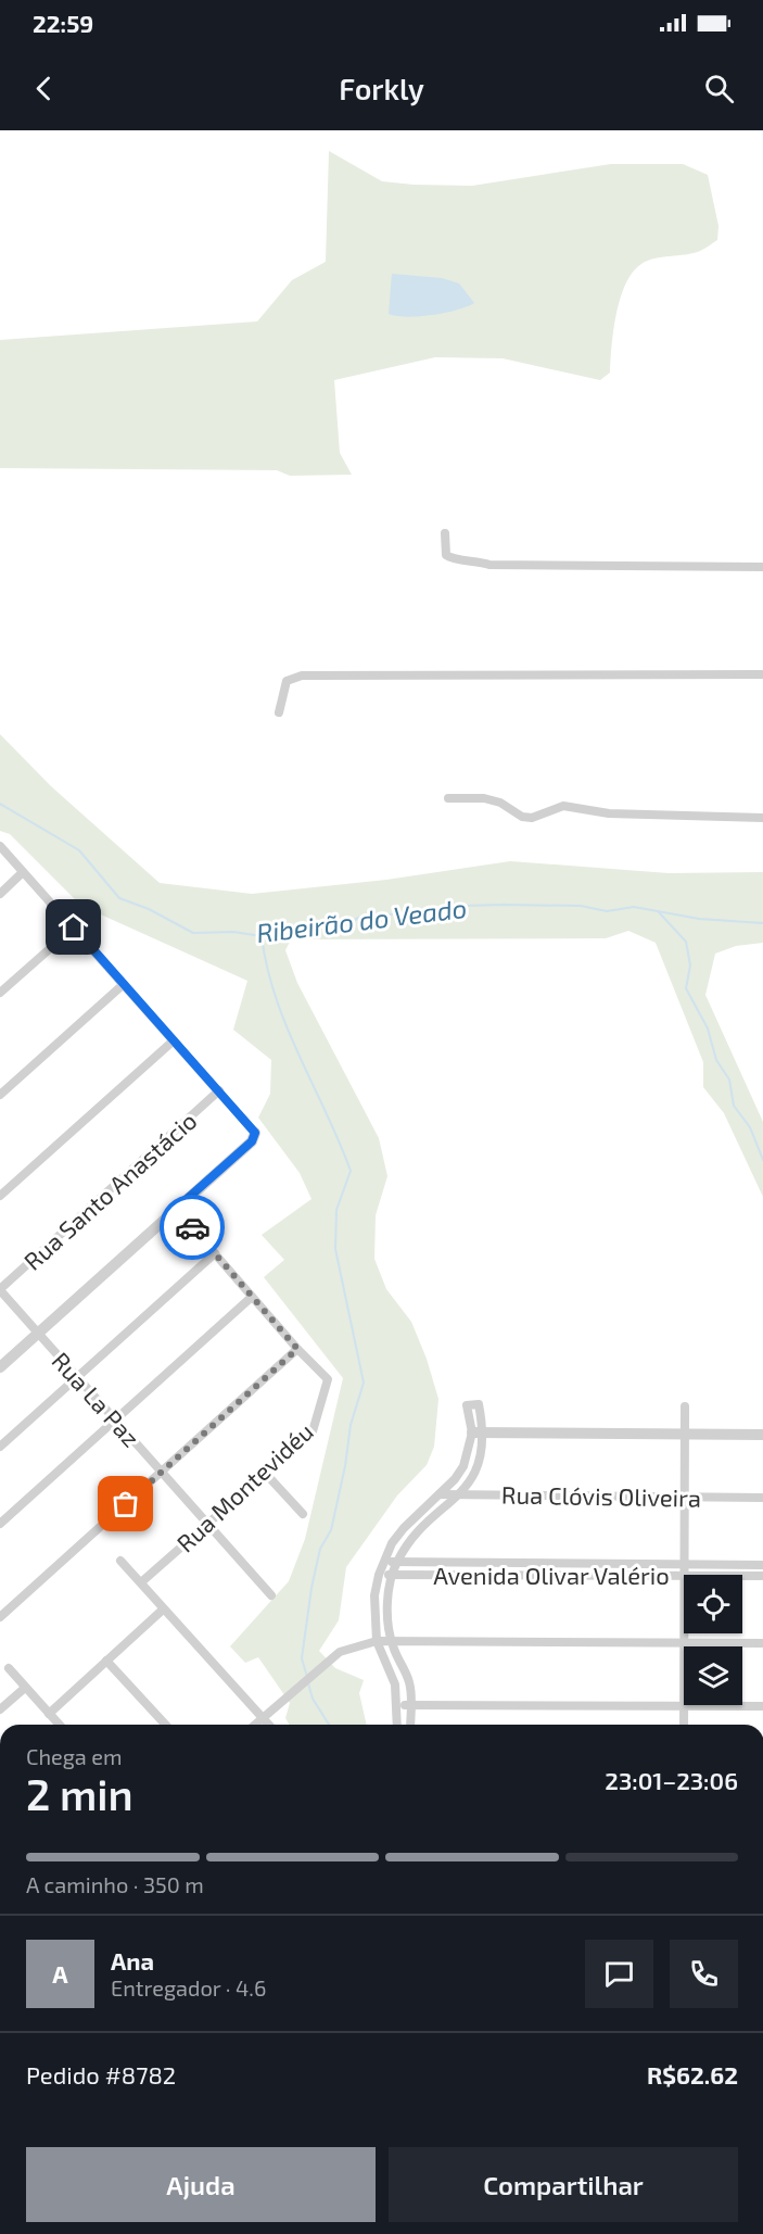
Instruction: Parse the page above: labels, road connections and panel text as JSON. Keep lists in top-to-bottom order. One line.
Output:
{"streets":{"street":["Rua Santo Anastácio","Rua La Paz","Rua Montevidéu","Rua Clóvis Oliveira","Avenida Olivar Valério"]},"crossings":[["Rua Santo Anastácio","Rua La Paz"],["Rua La Paz","Rua Montevidéu"]],"water":["Ribeirão do Veado"],"page":{"status":"22:59","header":"Forkly","heading":["2 min","Chega em","23:01–23:06"],"panel":["Ana","Entregador · 4.6","Pedido #8782","R$62.62"],"bar":"A caminho · 350 m","round":"A","buttons":["Ajuda","Compartilhar"]}}
